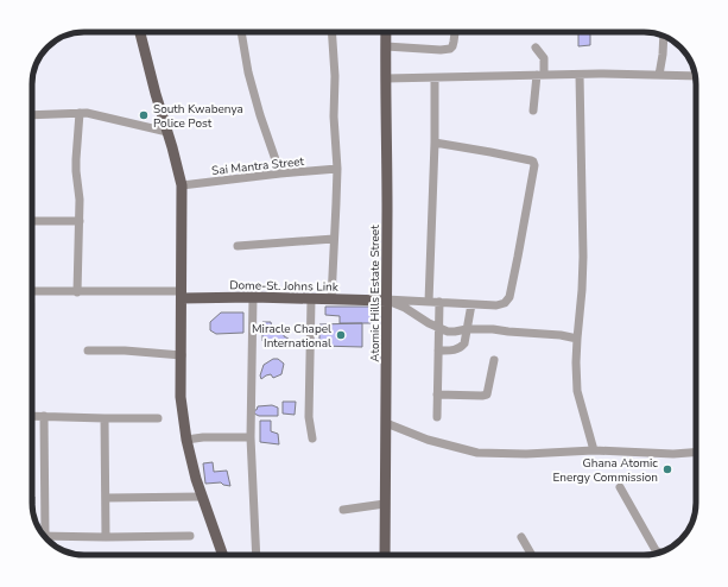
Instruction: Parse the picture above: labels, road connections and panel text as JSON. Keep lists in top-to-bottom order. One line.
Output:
{"streets":{"main road":["Dome-St. Johns Link","Atomic Hills Estate Street"],"street":["Sai Mantra Street"]},"crossings":[["Dome-St. Johns Link","Atomic Hills Estate Street"]],"places":["South Kwabenya Police Post","Miracle Chapel International","Ghana Atomic Energy Commission"]}
